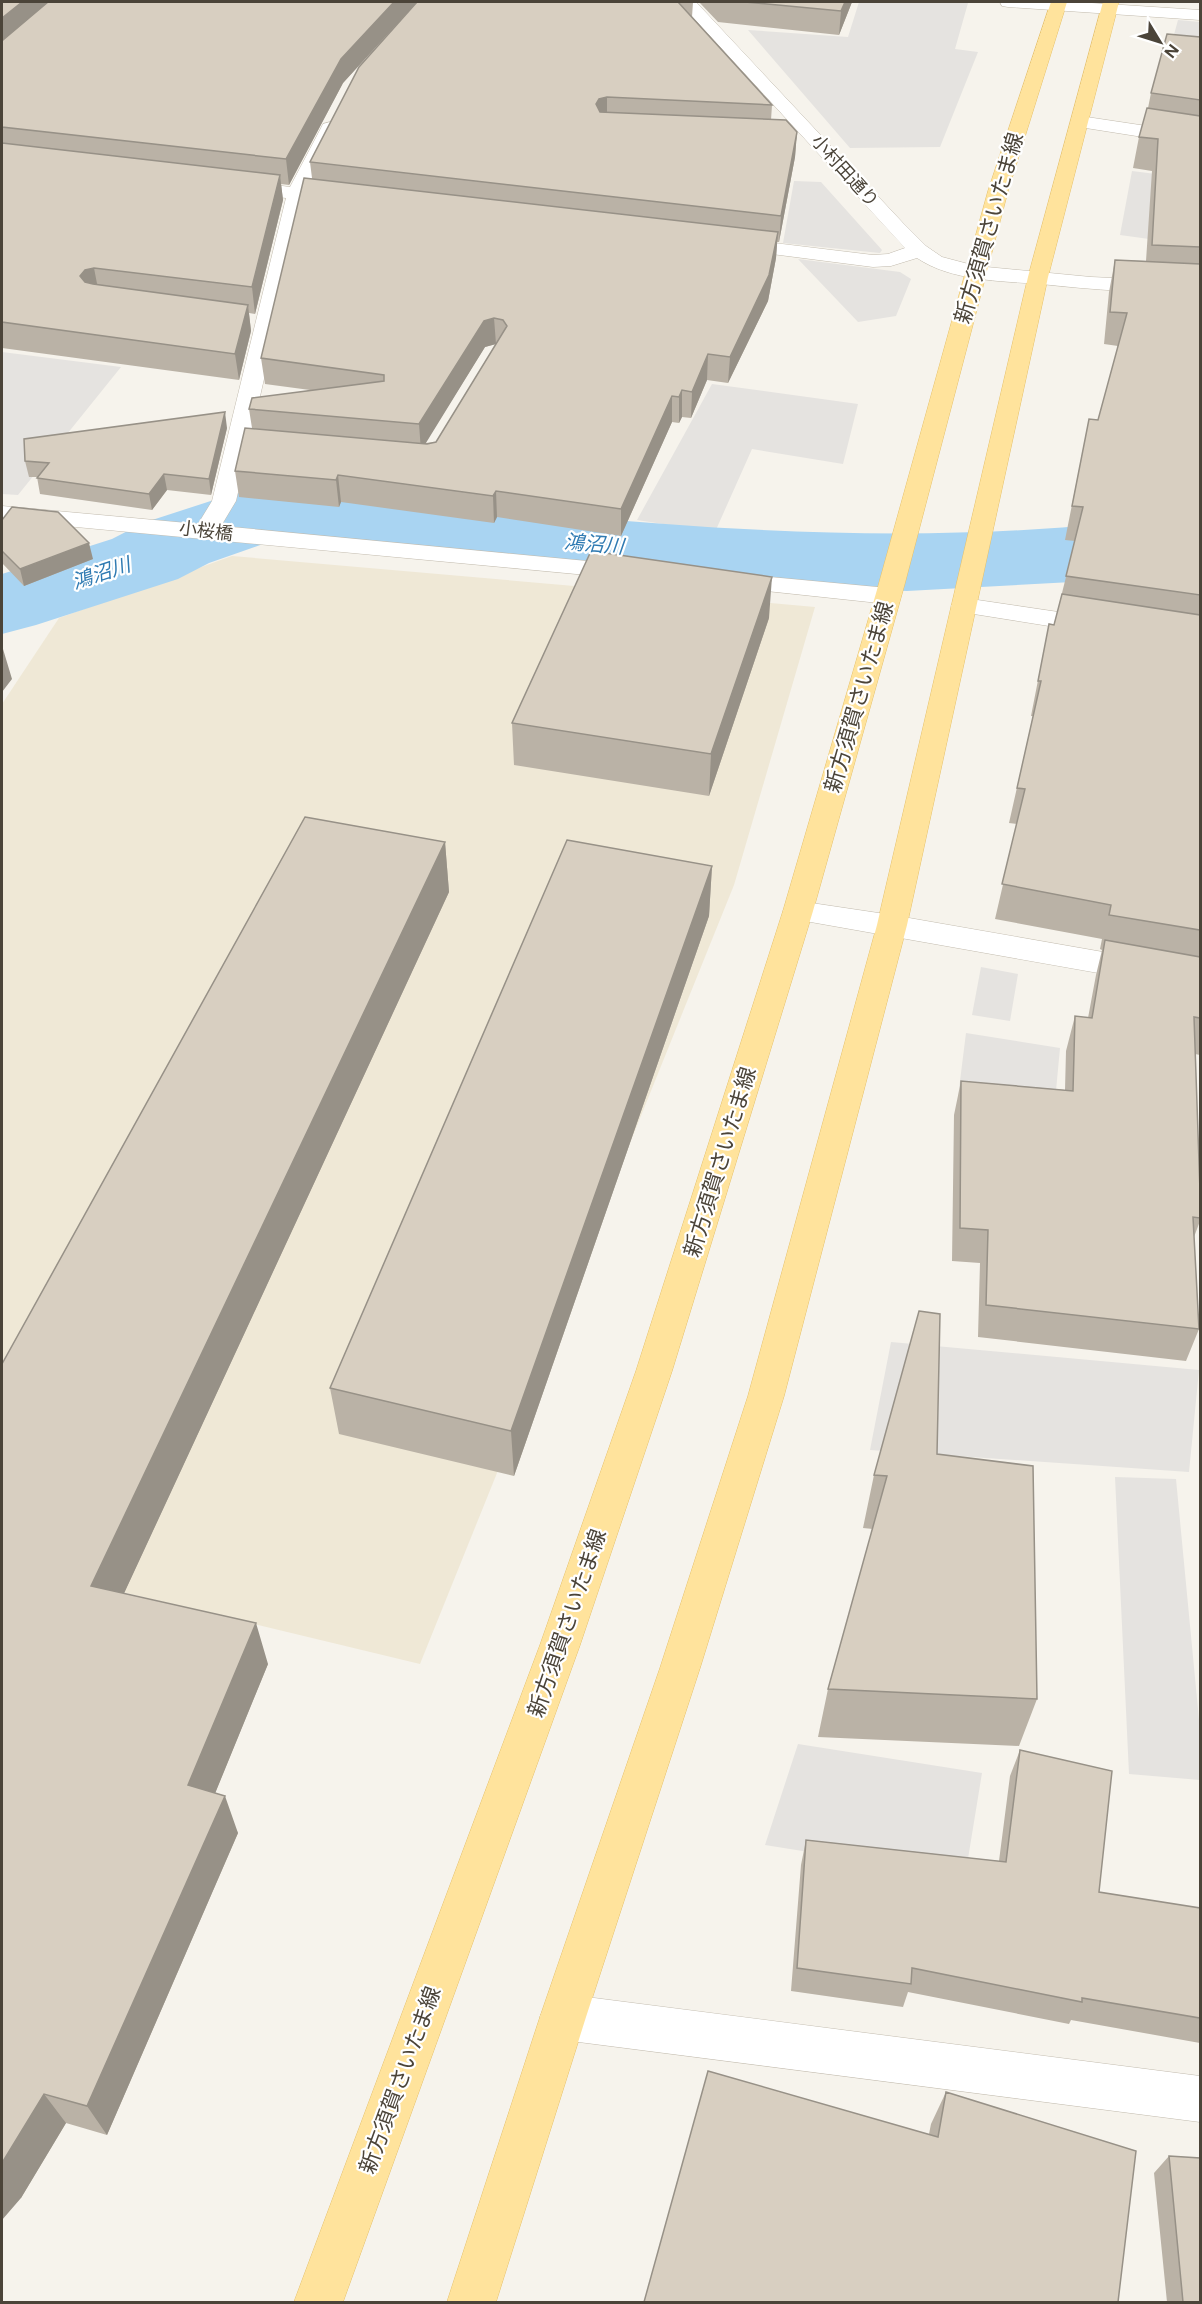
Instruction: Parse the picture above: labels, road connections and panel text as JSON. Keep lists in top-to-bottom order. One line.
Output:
{"streets":{"main road":["新方須賀さいたま線"],"street":["小村田通り","小桜橋"]},"crossings":[["小村田通り","新方須賀さいたま線"]],"water":["鴻沼川"],"north":"bottom right"}
